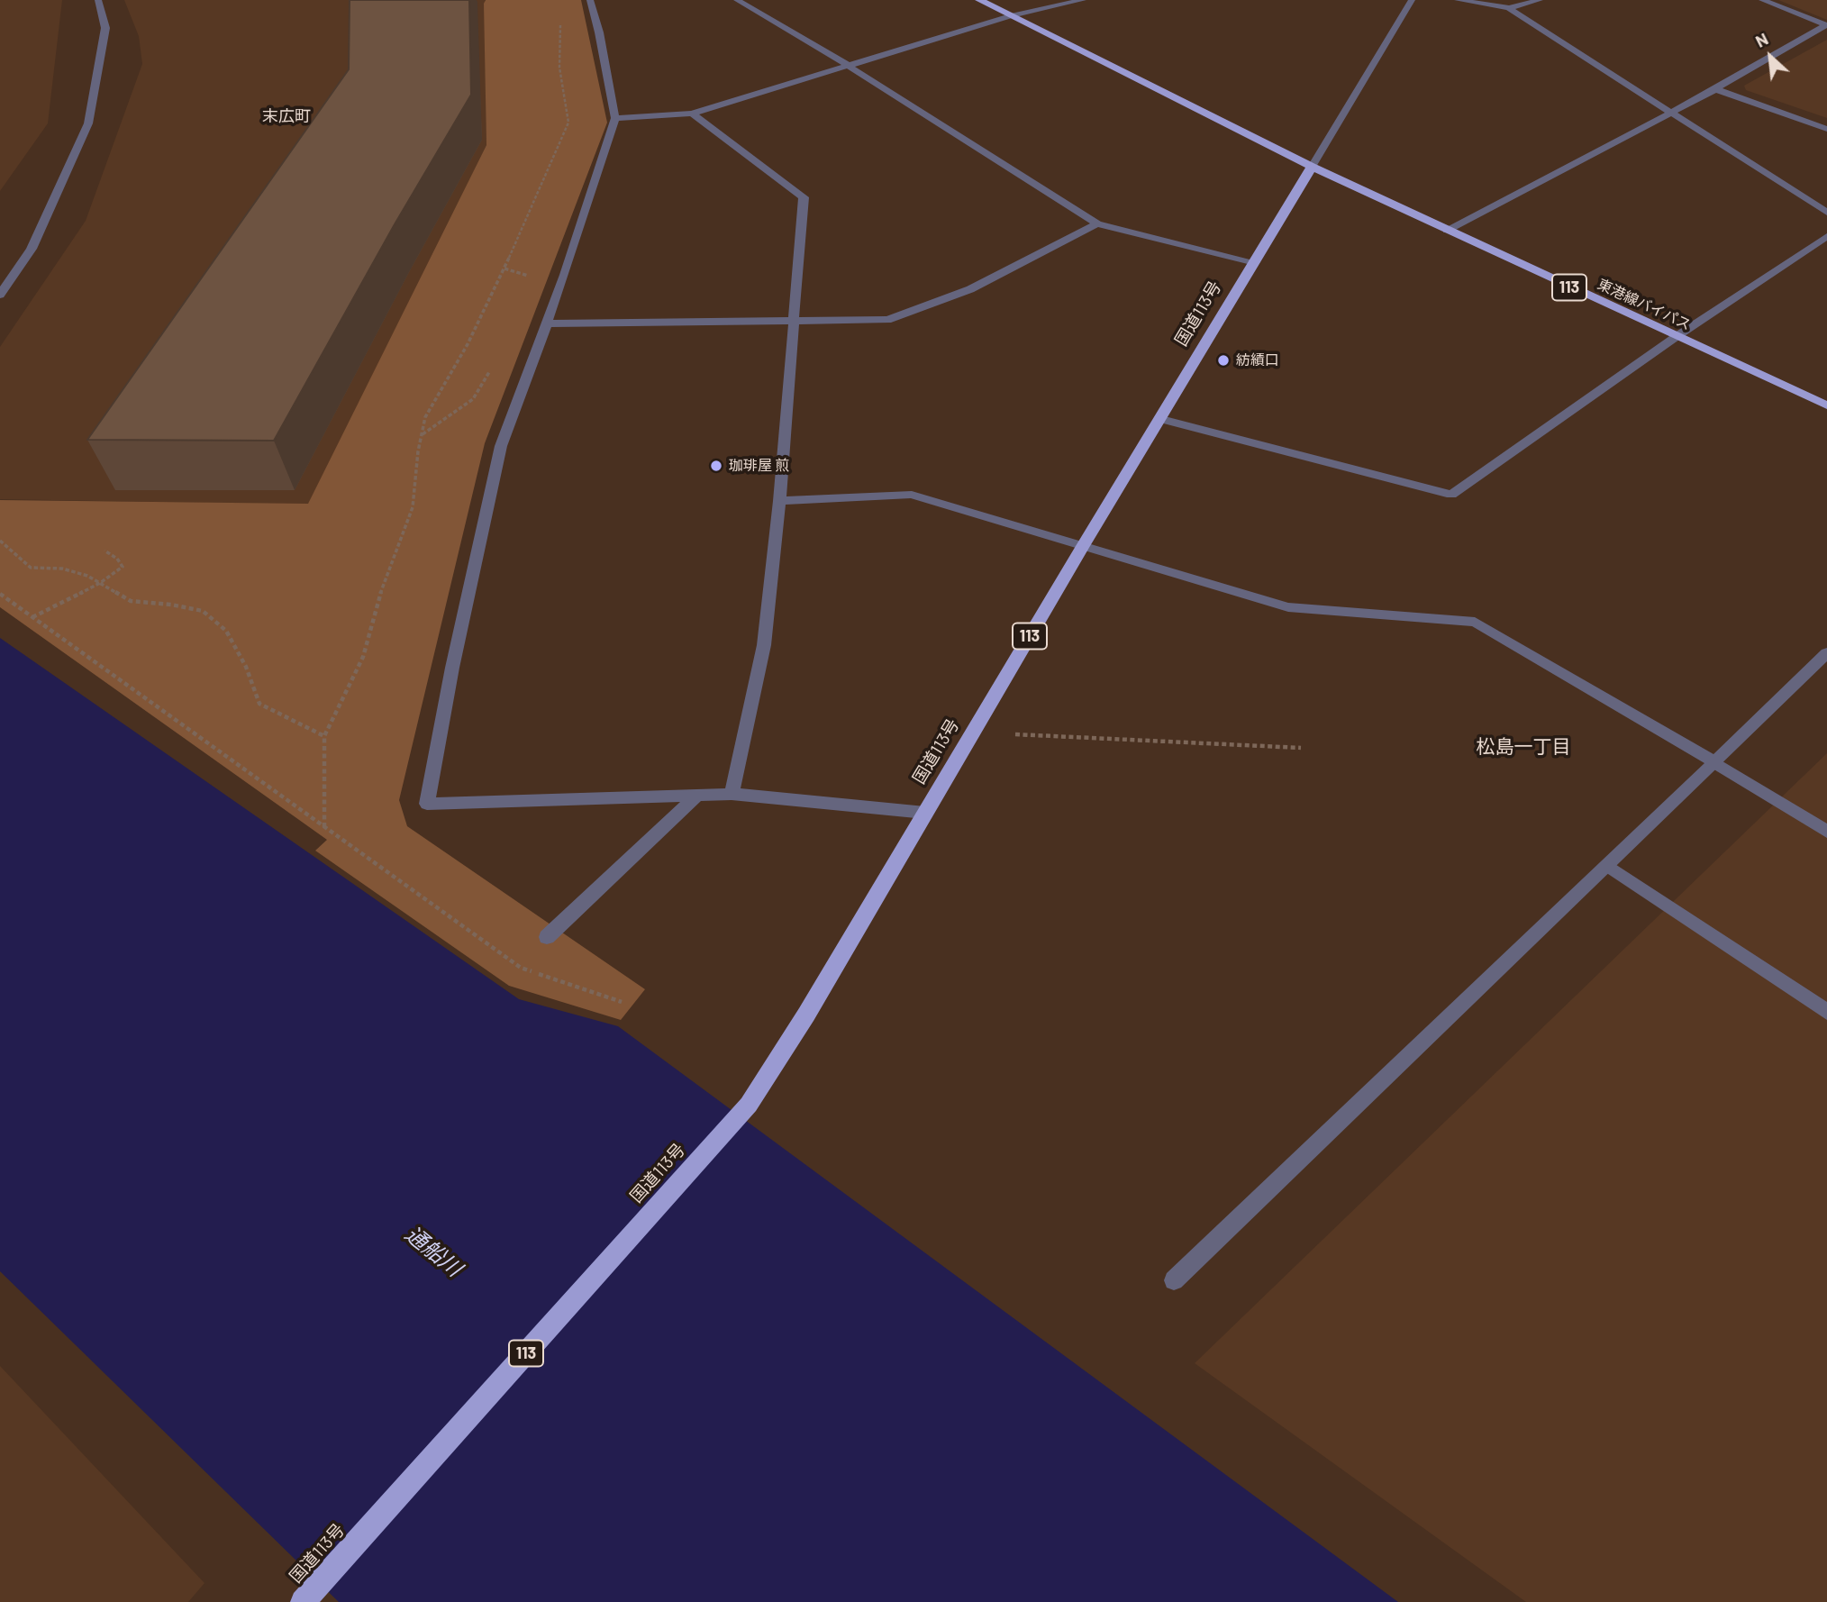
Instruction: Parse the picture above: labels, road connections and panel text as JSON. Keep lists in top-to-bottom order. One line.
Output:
{"streets":{"highway":["113","東港線バイパス","国道113号"]},"crossings":[["113","東港線バイパス"],["113","国道113号"],["東港線バイパス","国道113号"]],"districts":["末広町","松島一丁目"],"water":["通船川"],"places":["紡績口","珈琲屋 煎"],"north":"top left"}
